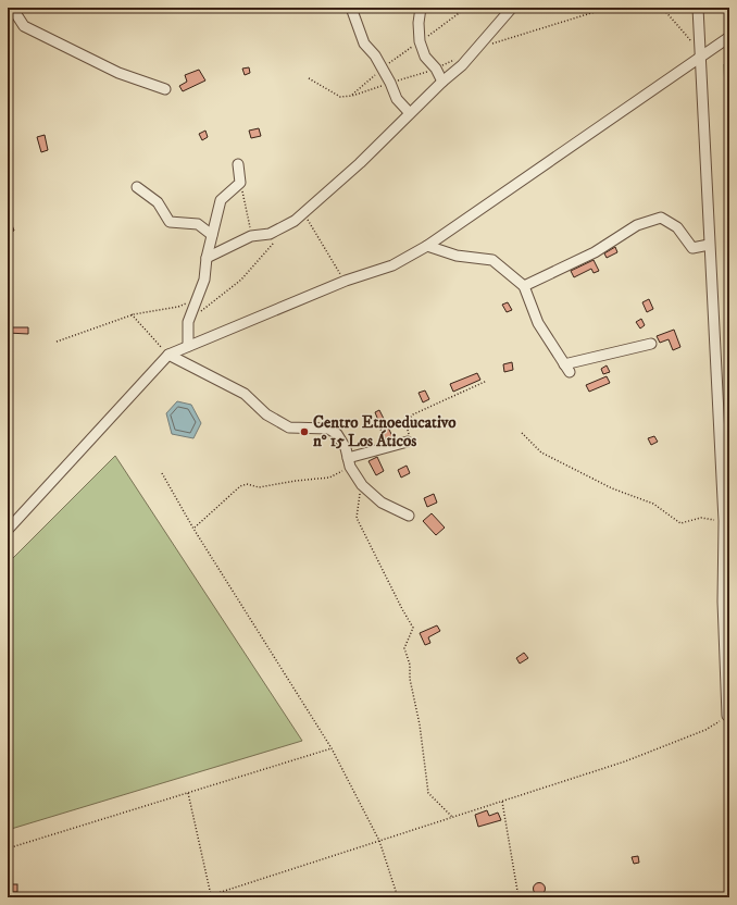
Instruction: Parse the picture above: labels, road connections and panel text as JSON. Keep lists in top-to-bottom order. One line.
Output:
{"places":["Centro Etnoeducativo n° 15 Los Áticos"]}
